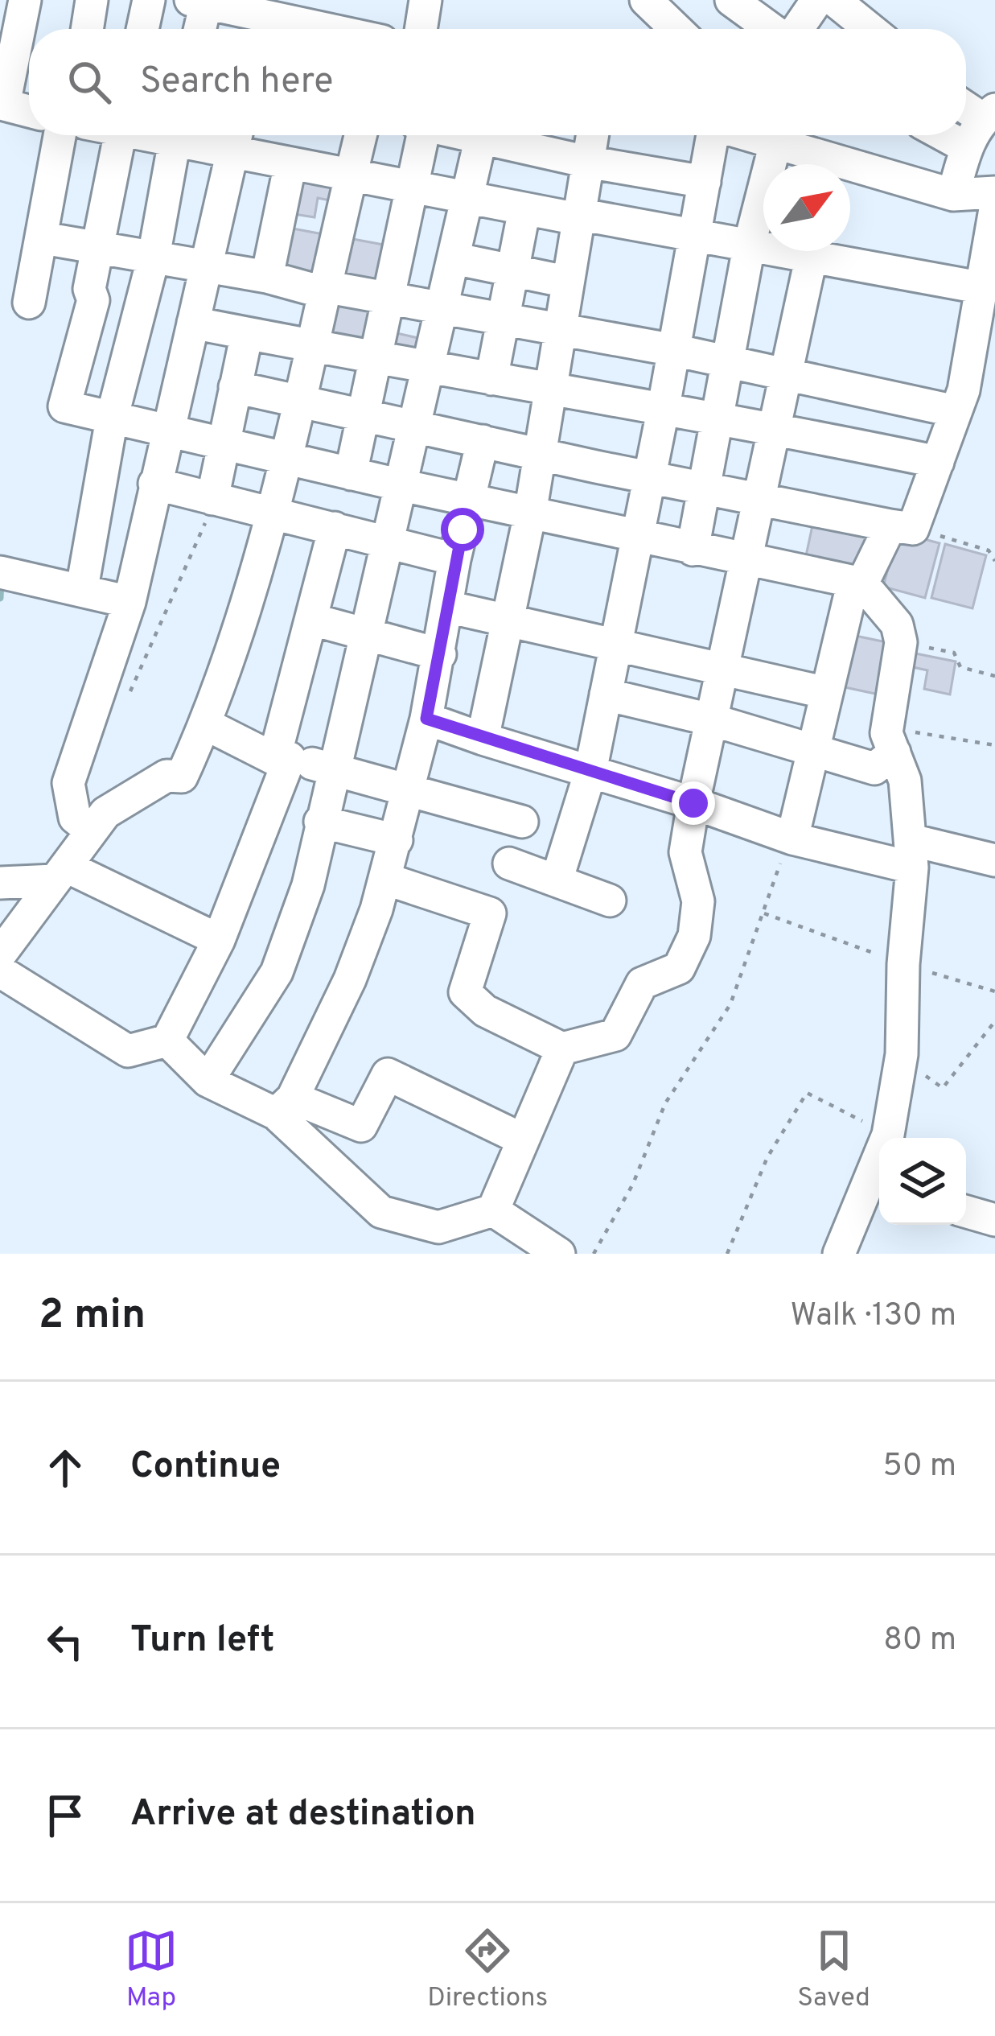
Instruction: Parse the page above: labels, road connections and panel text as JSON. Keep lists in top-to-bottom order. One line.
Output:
{"north":"top right","page":{"search":"Search here","heading":["2 min","Walk · 130 m"],"list":[["Continue","50 m"],["Turn left","80 m"],"Arrive at destination"],"nav":["Map","Directions","Saved"]}}
